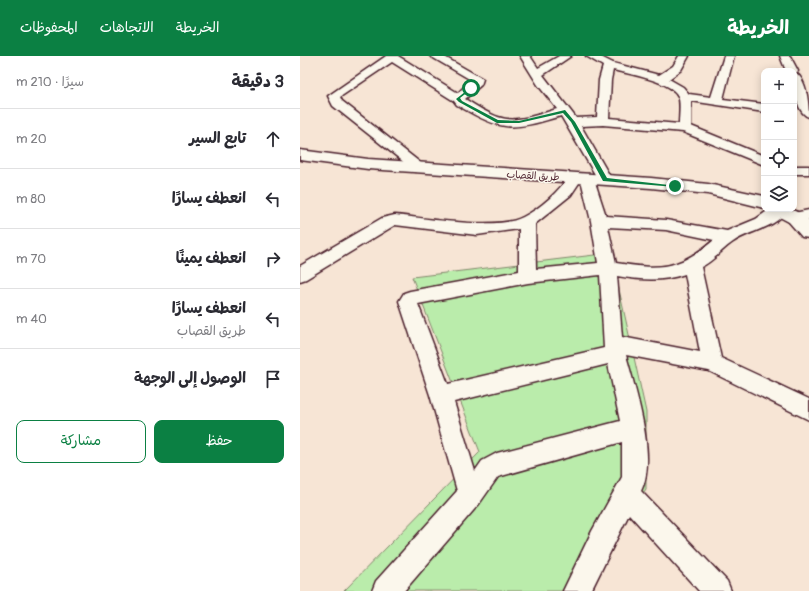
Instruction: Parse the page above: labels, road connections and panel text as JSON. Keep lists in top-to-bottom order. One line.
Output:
{"streets":{"main road":["طريق القصاب"]},"page":{"header":"الخريطة","nav":["الخريطة","الاتجاهات","المحفوظات"],"heading":["3 دقيقة","سيرًا · 210 m"],"map_buttons":["+","−"],"list":[["تابع السير","20 m"],["انعطف يسارًا","80 m"],["انعطف يمينًا","70 m"],["انعطف يسارًا","طريق القصاب","40 m"],"الوصول إلى الوجهة"],"buttons":["حفظ","مشاركة"]}}
